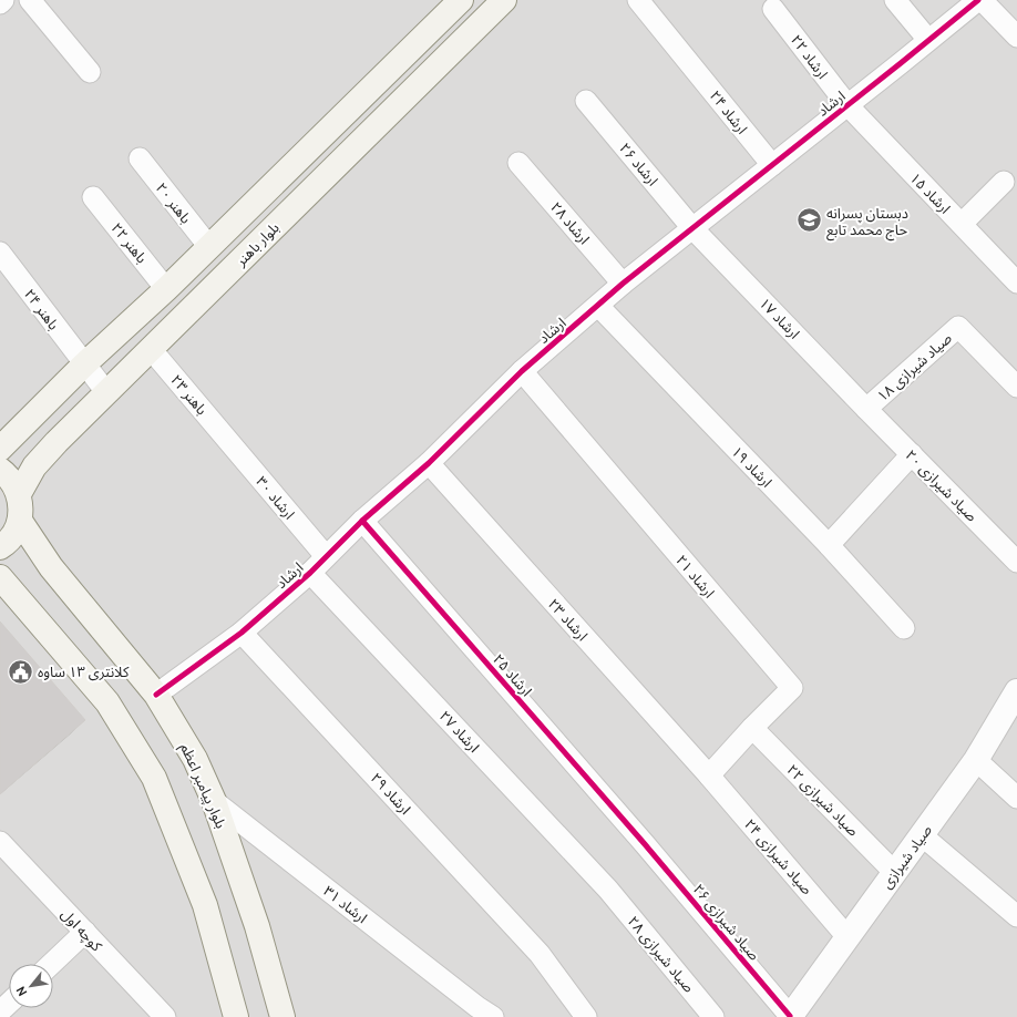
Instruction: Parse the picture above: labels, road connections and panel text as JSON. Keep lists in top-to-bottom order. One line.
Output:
{"streets":{"main road":["بلوار باهنر","بلوار پیامبر اعظم"],"street":["ارشاد ۲۲","ارشاد","ارشاد ۲۴","ارشاد ۲۶","ارشاد ۱۵","باهنر ۲۰","ارشاد ۲۸","باهنر ۲۲","باهنر ۲۴","ارشاد ۱۷","صیاد شیرازی ۱۸","باهنر ۲۳","ارشاد ۱۹","صیاد شیرازی ۲۰","ارشاد ۳۰","ارشاد ۲۱","ارشاد ۲۳","ارشاد ۲۵","ارشاد ۲۷","ارشاد ۲۹","صیاد شیرازی ۲۲","صیاد شیرازی ۲۴","صیاد شیرازی","ارشاد ۳۱","صیاد شیرازی ۲۶","کوچه اول","صیاد شیرازی ۲۸"]},"crossings":[["ارشاد ۲۲","ارشاد"],["ارشاد ۲۲","ارشاد ۱۵"],["ارشاد","ارشاد ۲۴"],["ارشاد","ارشاد ۲۶"],["ارشاد","ارشاد ۱۵"],["ارشاد","ارشاد ۲۸"],["ارشاد","ارشاد ۱۷"],["ارشاد","ارشاد ۱۹"],["ارشاد","ارشاد ۳۰"],["ارشاد","ارشاد ۲۱"],["ارشاد","ارشاد ۲۳"],["ارشاد","ارشاد ۲۵"],["ارشاد","ارشاد ۲۷"],["ارشاد","بلوار پیامبر اعظم"],["ارشاد","ارشاد ۲۹"],["ارشاد ۲۶","ارشاد ۱۷"],["بلوار باهنر","باهنر ۲۴"],["بلوار باهنر","باهنر ۲۳"],["ارشاد ۱۷","صیاد شیرازی ۱۸"],["ارشاد ۱۷","صیاد شیرازی ۲۰"],["صیاد شیرازی ۱۸","صیاد شیرازی ۲۰"],["باهنر ۲۳","ارشاد ۳۰"],["ارشاد ۲۱","ارشاد ۲۳"],["ارشاد ۲۱","صیاد شیرازی ۲۲"],["ارشاد ۲۱","صیاد شیرازی ۲۴"],["ارشاد ۲۳","صیاد شیرازی ۲۴"],["ارشاد ۲۵","صیاد شیرازی ۲۶"],["ارشاد ۲۷","صیاد شیرازی ۲۸"],["بلوار پیامبر اعظم","ارشاد ۳۱"],["صیاد شیرازی ۲۲","صیاد شیرازی"],["صیاد شیرازی ۲۴","صیاد شیرازی"],["صیاد شیرازی","صیاد شیرازی ۲۶"]],"places":{"school or university":["دبستان پسرانه حاج محمد تابع"],"public building":["کلانتری ۱۳ ساوه"]},"north":"bottom left"}
